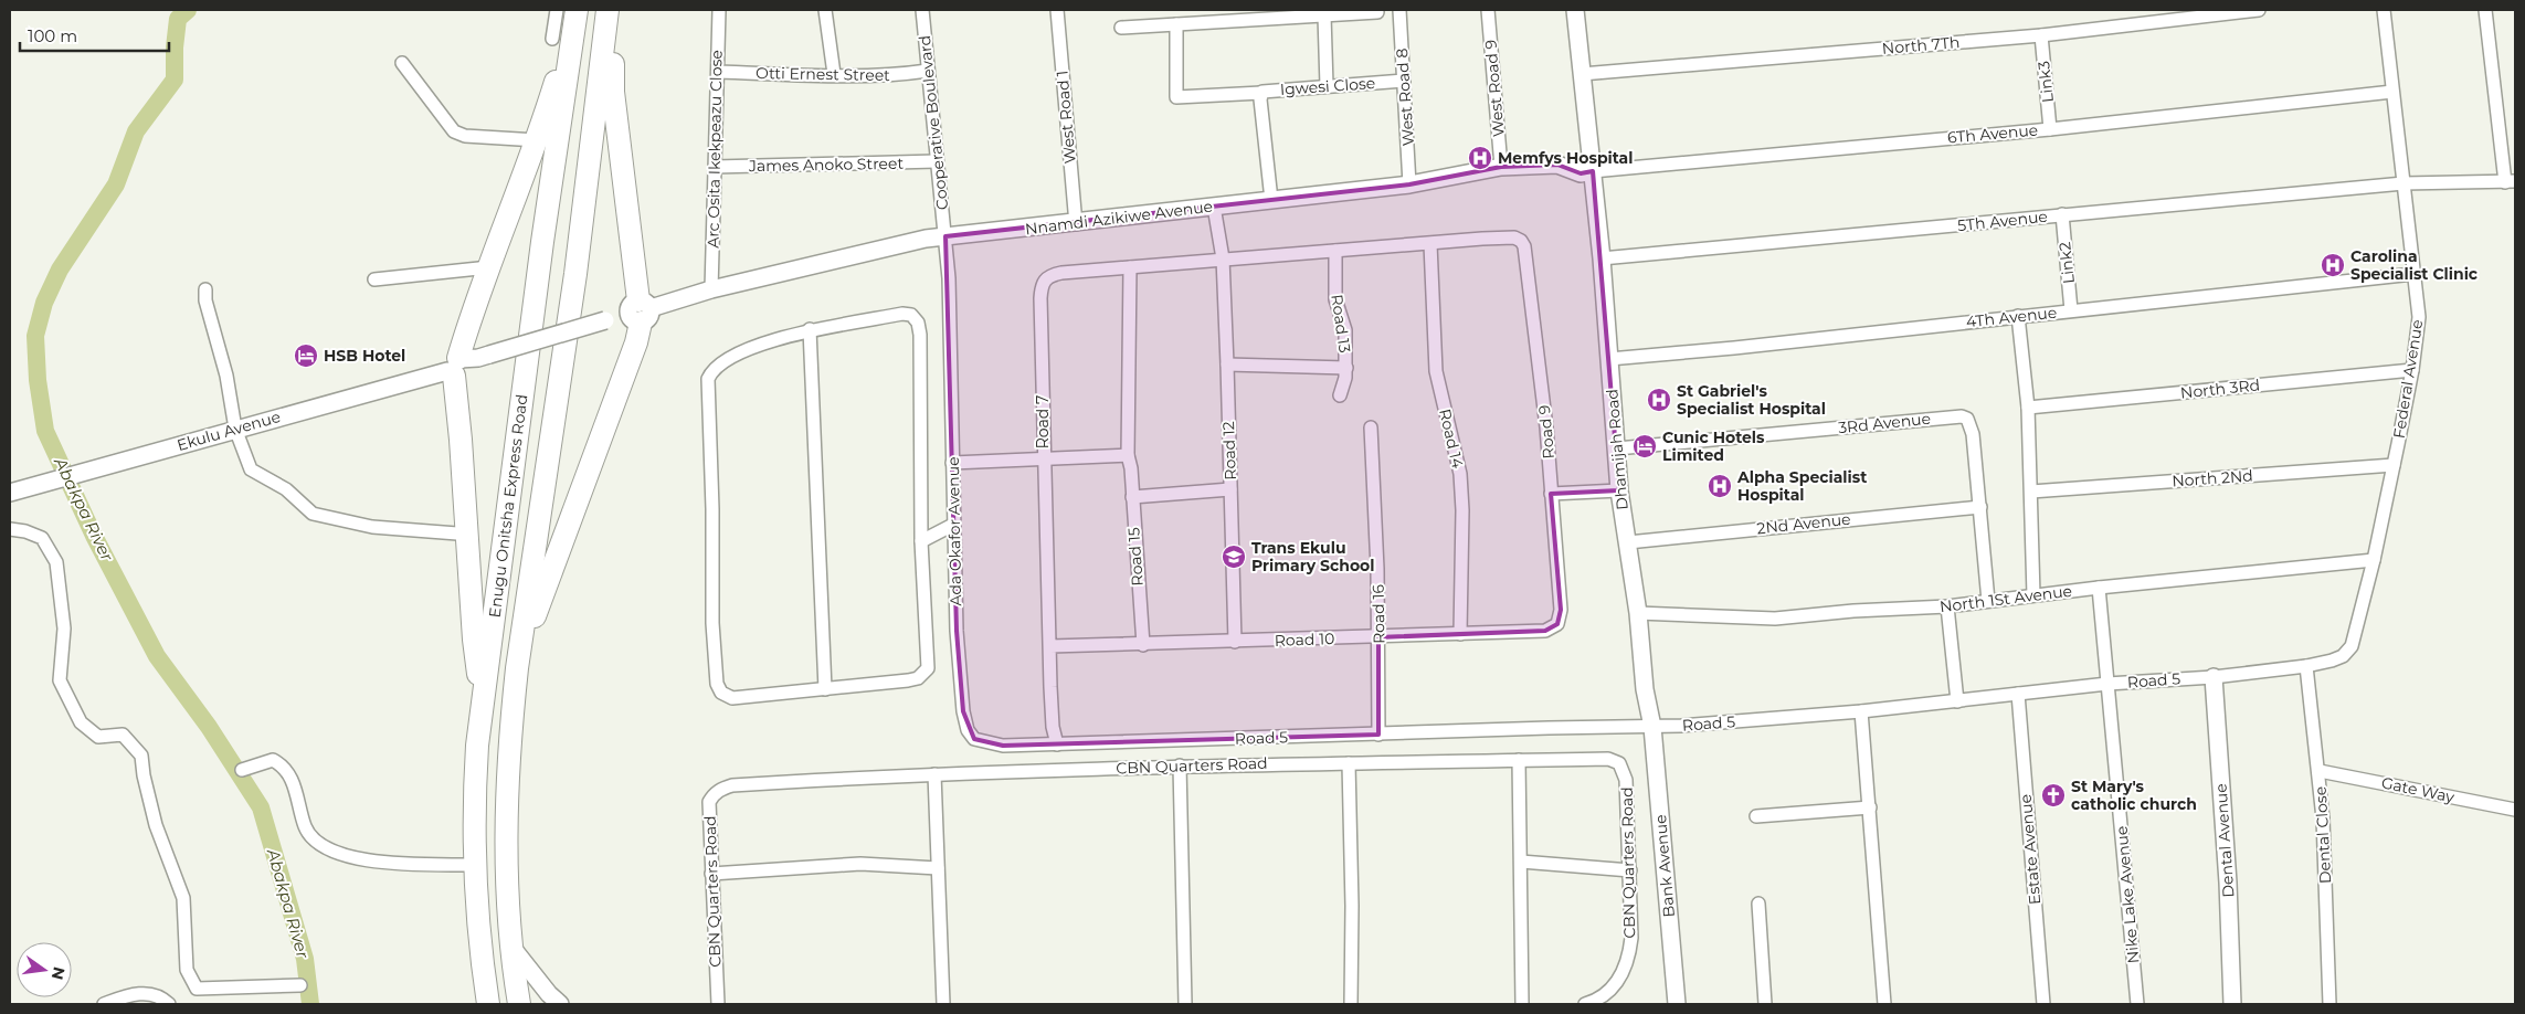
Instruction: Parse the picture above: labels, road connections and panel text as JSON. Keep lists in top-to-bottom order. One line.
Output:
{"streets":{"highway":["Enugu Onitsha Express Road"],"main road":["Nnamdi Azikiwe Avenue","Ekulu Avenue","Dhamijah Road","Dental Avenue","Bank Avenue"],"street":["North 7Th","Otti Ernest Street","Link3","Igwesi Close","West Road 9","West Road 8","West Road 1","Cooperative Boulevard","6Th Avenue","Arc Osita Ikekpeazu Close","James Anoko Street","5Th Avenue","Link2","4Th Avenue","Road 13","Federal Avenue","North 3Rd","Road 7","3Rd Avenue","Road 9","Road 14","Road 12","North 2Nd","2Nd Avenue","Ada Okafor Avenue","Road 15","North 1St Avenue","Road 16","Road 10","Road 5","CBN Quarters Road","Gate Way","Dental Close","Estate Avenue","Nike Lake Avenue"]},"crossings":[["North 7Th","Link3"],["North 7Th","Dhamijah Road"],["Otti Ernest Street","Cooperative Boulevard"],["Otti Ernest Street","Arc Osita Ikekpeazu Close"],["Link3","6Th Avenue"],["Igwesi Close","West Road 8"],["Igwesi Close","Nnamdi Azikiwe Avenue"],["West Road 9","Nnamdi Azikiwe Avenue"],["West Road 8","Nnamdi Azikiwe Avenue"],["West Road 1","Nnamdi Azikiwe Avenue"],["Cooperative Boulevard","James Anoko Street"],["Cooperative Boulevard","Nnamdi Azikiwe Avenue"],["Cooperative Boulevard","Ada Okafor Avenue"],["6Th Avenue","Nnamdi Azikiwe Avenue"],["6Th Avenue","Federal Avenue"],["6Th Avenue","Dhamijah Road"],["Arc Osita Ikekpeazu Close","James Anoko Street"],["Arc Osita Ikekpeazu Close","Nnamdi Azikiwe Avenue"],["Nnamdi Azikiwe Avenue","Ekulu Avenue"],["Nnamdi Azikiwe Avenue","Dhamijah Road"],["Nnamdi Azikiwe Avenue","Road 12"],["Nnamdi Azikiwe Avenue","Ada Okafor Avenue"],["5Th Avenue","Link2"],["5Th Avenue","Federal Avenue"],["5Th Avenue","Dhamijah Road"],["Link2","4Th Avenue"],["4Th Avenue","Federal Avenue"],["4Th Avenue","Dhamijah Road"],["Road 13","Road 7"],["Federal Avenue","North 3Rd"],["Federal Avenue","North 2Nd"],["Federal Avenue","North 1St Avenue"],["Federal Avenue","Road 5"],["Road 7","Road 9"],["Road 7","Road 14"],["Road 7","Road 12"],["Road 7","Ada Okafor Avenue"],["Road 7","Road 15"],["Road 7","Road 10"],["Road 7","Road 5"],["3Rd Avenue","Dhamijah Road"],["3Rd Avenue","2Nd Avenue"],["3Rd Avenue","North 1St Avenue"],["Road 9","Road 10"],["Road 14","Road 10"],["Dhamijah Road","2Nd Avenue"],["Dhamijah Road","North 1St Avenue"],["Dhamijah Road","Road 5"],["Dhamijah Road","Bank Avenue"],["Road 12","Road 10"],["Ada Okafor Avenue","Road 5"],["Road 15","Road 10"],["North 1St Avenue","Nike Lake Avenue"],["Road 16","Road 10"],["Road 16","Road 5"],["Road 5","Dental Close"],["Road 5","Dental Avenue"],["Road 5","Estate Avenue"],["Road 5","Bank Avenue"],["Road 5","Nike Lake Avenue"],["Gate Way","Dental Close"]],"water":["Abakpa River"],"places":{"hospital":["Memfys Hospital","Carolina Specialist Clinic","St Gabriel's Specialist Hospital","Alpha Specialist Hospital"],"hotel":["HSB Hotel","Cunic Hotels Limited"],"school or university":["Trans Ekulu Primary School"],"church":["St Mary's catholic church"]},"scale_bar":"100 m","north":"right"}
